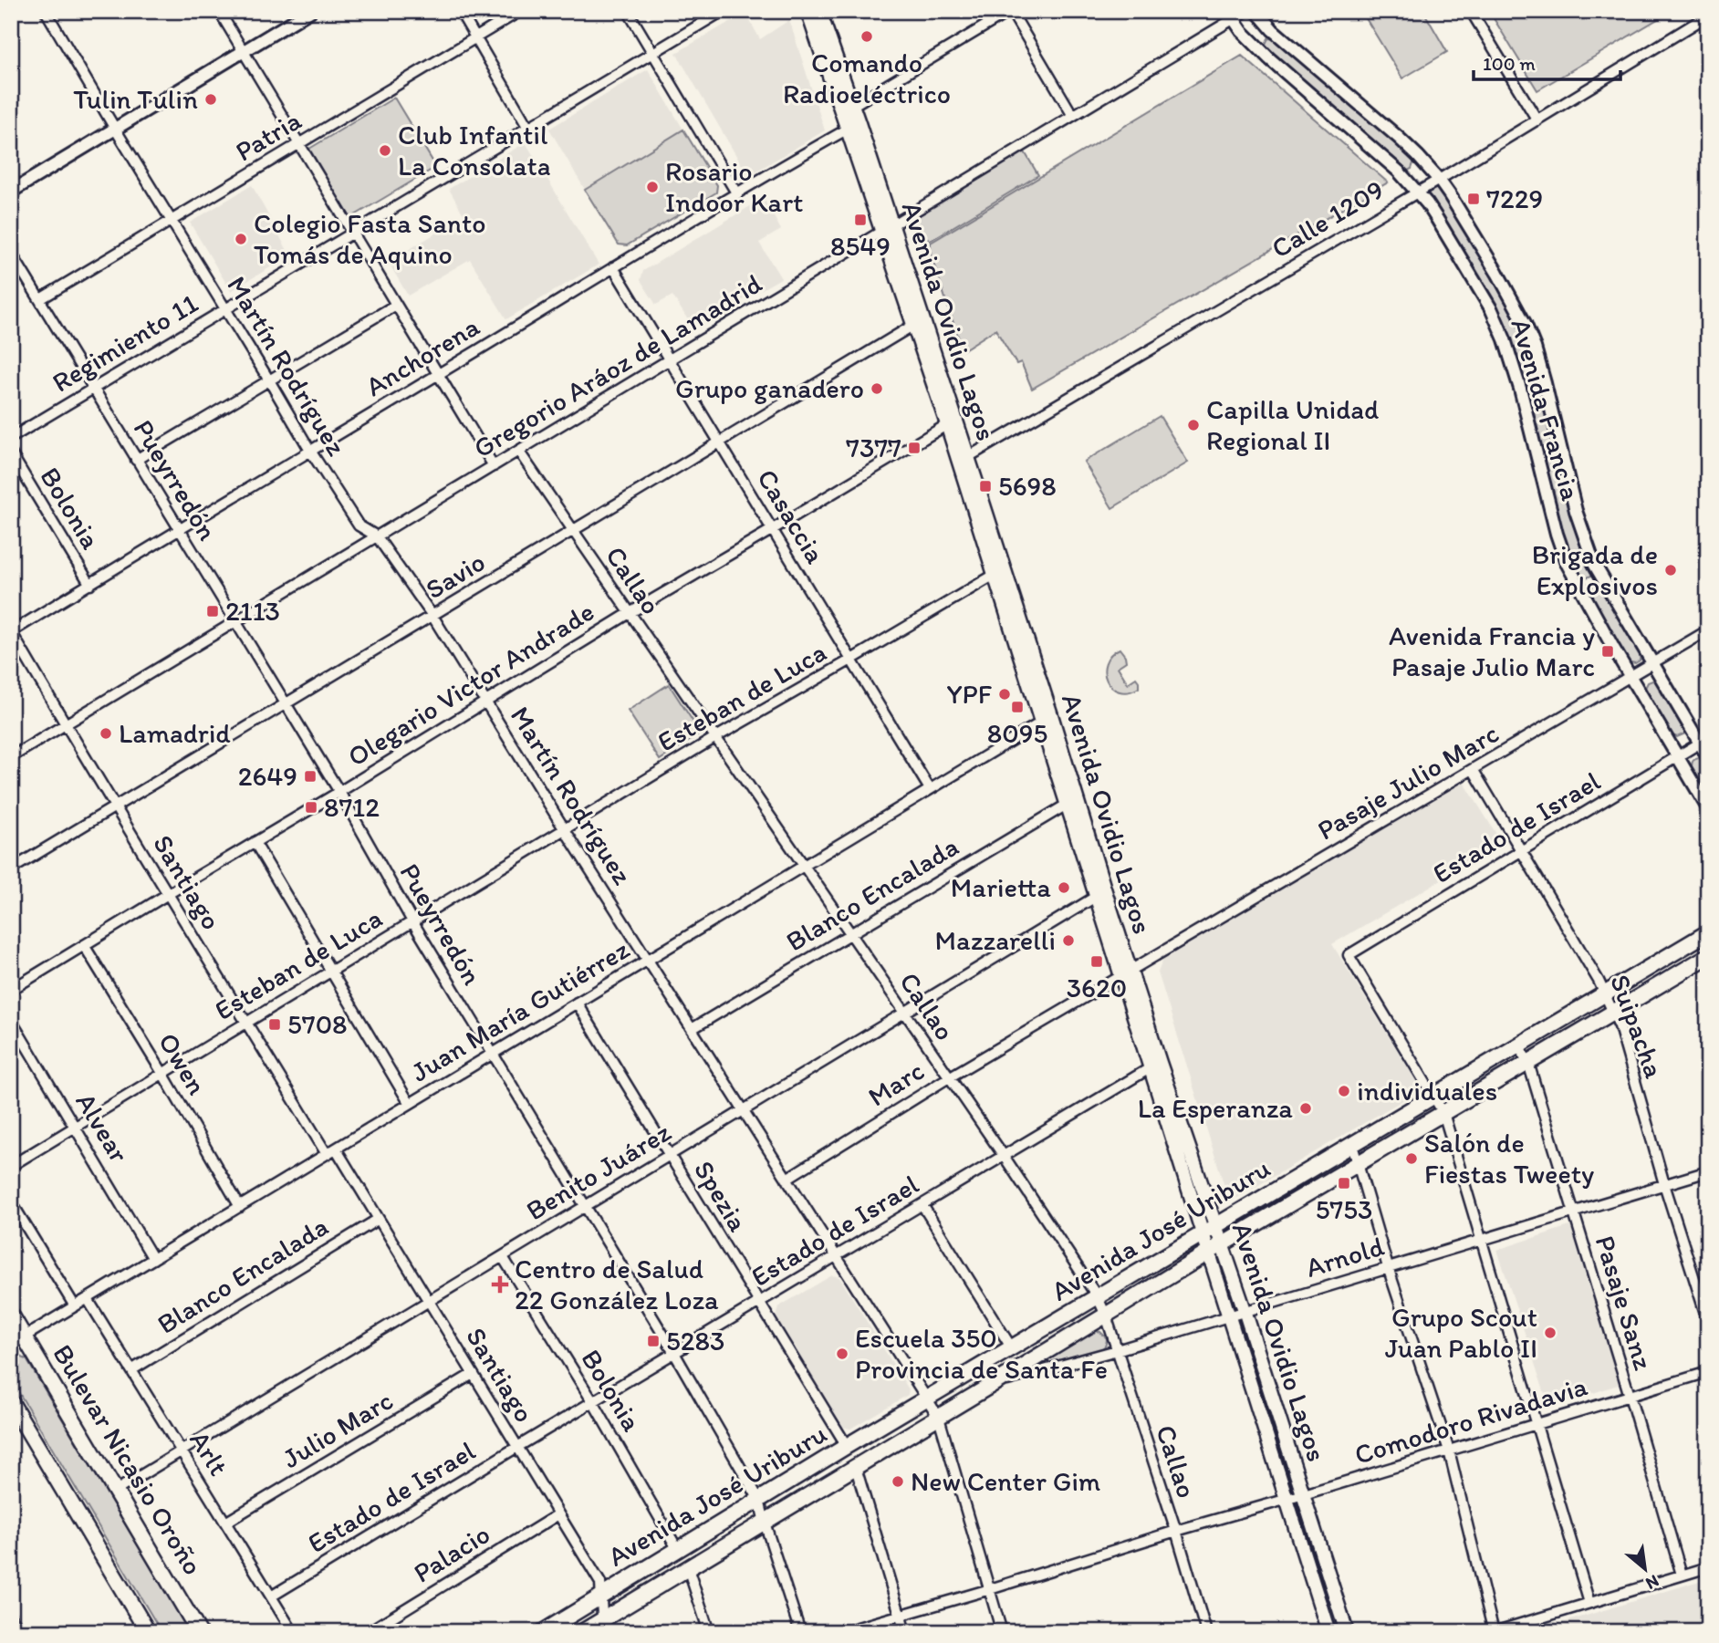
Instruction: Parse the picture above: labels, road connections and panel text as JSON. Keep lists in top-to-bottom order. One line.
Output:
{"streets":{"main road":["Avenida Ovidio Lagos","Avenida José Uriburu","Bulevar Nicasio Oroño"],"street":["Patria","Calle 1209","Regimiento 11","Anchorena","Martín Rodríguez","Gregorio Aráoz de Lamadrid","Avenida Francia","Pueyrredón","Bolonia","Casaccia","Savio","Callao","Olegario Victor Andrade","Esteban de Luca","Pasaje Julio Marc","Estado de Israel","Santiago","Blanco Encalada","Juan María Gutiérrez","Suipacha","Owen","Marc","Alvear","Benito Juárez","Spezia","Arnold","Pasaje Sanz","Comodoro Rivadavia","Julio Marc","Arlt","Palacio"]},"crossings":[["Patria","Martín Rodríguez"],["Patria","Pueyrredón"],["Calle 1209","Avenida Ovidio Lagos"],["Calle 1209","Avenida Francia"],["Avenida Ovidio Lagos","Anchorena"],["Avenida Ovidio Lagos","Gregorio Aráoz de Lamadrid"],["Avenida Ovidio Lagos","Savio"],["Avenida Ovidio Lagos","Olegario Victor Andrade"],["Avenida Ovidio Lagos","Esteban de Luca"],["Avenida Ovidio Lagos","Pasaje Julio Marc"],["Avenida Ovidio Lagos","Estado de Israel"],["Avenida Ovidio Lagos","Blanco Encalada"],["Avenida Ovidio Lagos","Juan María Gutiérrez"],["Avenida Ovidio Lagos","Marc"],["Avenida Ovidio Lagos","Benito Juárez"],["Avenida Ovidio Lagos","Avenida José Uriburu"],["Avenida Ovidio Lagos","Arnold"],["Avenida Ovidio Lagos","Comodoro Rivadavia"],["Regimiento 11","Martín Rodríguez"],["Regimiento 11","Pueyrredón"],["Anchorena","Martín Rodríguez"],["Anchorena","Pueyrredón"],["Anchorena","Bolonia"],["Anchorena","Casaccia"],["Anchorena","Santiago"],["Martín Rodríguez","Gregorio Aráoz de Lamadrid"],["Martín Rodríguez","Savio"],["Martín Rodríguez","Olegario Victor Andrade"],["Martín Rodríguez","Esteban de Luca"],["Martín Rodríguez","Estado de Israel"],["Martín Rodríguez","Blanco Encalada"],["Martín Rodríguez","Juan María Gutiérrez"],["Martín Rodríguez","Marc"],["Martín Rodríguez","Benito Juárez"],["Martín Rodríguez","Avenida José Uriburu"],["Martín Rodríguez","Comodoro Rivadavia"],["Gregorio Aráoz de Lamadrid","Avenida Francia"],["Gregorio Aráoz de Lamadrid","Pueyrredón"],["Gregorio Aráoz de Lamadrid","Casaccia"],["Gregorio Aráoz de Lamadrid","Callao"],["Gregorio Aráoz de Lamadrid","Santiago"],["Avenida Francia","Pasaje Julio Marc"],["Avenida Francia","Estado de Israel"],["Pueyrredón","Savio"],["Pueyrredón","Olegario Victor Andrade"],["Pueyrredón","Esteban de Luca"],["Pueyrredón","Estado de Israel"],["Pueyrredón","Juan María Gutiérrez"],["Pueyrredón","Benito Juárez"],["Pueyrredón","Avenida José Uriburu"],["Bolonia","Estado de Israel"],["Bolonia","Benito Juárez"],["Bolonia","Avenida José Uriburu"],["Casaccia","Savio"],["Casaccia","Olegario Victor Andrade"],["Casaccia","Esteban de Luca"],["Casaccia","Juan María Gutiérrez"],["Savio","Callao"],["Savio","Santiago"],["Callao","Olegario Victor Andrade"],["Callao","Esteban de Luca"],["Callao","Estado de Israel"],["Callao","Blanco Encalada"],["Callao","Juan María Gutiérrez"],["Callao","Marc"],["Callao","Benito Juárez"],["Callao","Avenida José Uriburu"],["Callao","Arnold"],["Callao","Comodoro Rivadavia"],["Olegario Victor Andrade","Santiago"],["Olegario Victor Andrade","Owen"],["Esteban de Luca","Santiago"],["Esteban de Luca","Owen"],["Esteban de Luca","Alvear"],["Pasaje Julio Marc","Suipacha"],["Pasaje Julio Marc","Marc"],["Estado de Israel","Santiago"],["Estado de Israel","Suipacha"],["Estado de Israel","Spezia"],["Estado de Israel","Avenida José Uriburu"],["Estado de Israel","Arlt"],["Santiago","Blanco Encalada"],["Santiago","Juan María Gutiérrez"],["Santiago","Benito Juárez"],["Santiago","Avenida José Uriburu"],["Santiago","Julio Marc"],["Santiago","Palacio"],["Blanco Encalada","Arlt"],["Juan María Gutiérrez","Owen"],["Juan María Gutiérrez","Alvear"],["Juan María Gutiérrez","Spezia"],["Juan María Gutiérrez","Arlt"],["Juan María Gutiérrez","Bulevar Nicasio Oroño"],["Suipacha","Avenida José Uriburu"],["Suipacha","Arnold"],["Benito Juárez","Spezia"],["Benito Juárez","Arlt"],["Benito Juárez","Bulevar Nicasio Oroño"],["Spezia","Avenida José Uriburu"],["Avenida José Uriburu","Arnold"],["Avenida José Uriburu","Pasaje Sanz"],["Arnold","Pasaje Sanz"],["Pasaje Sanz","Comodoro Rivadavia"],["Julio Marc","Arlt"]],"places":{"other":["Comando Radioeléctrico","Tulin Tulin","Club Infantil La Consolata","Rosario Indoor Kart","Colegio Fasta Santo Tomás de Aquino","Grupo ganadero","Capilla Unidad Regional II","Brigada de Explosivos","YPF","Lamadrid","Marietta","Mazzarelli","individuales","La Esperanza","Salón de Fiestas Tweety","Grupo Scout Juan Pablo II","Escuela 350 Provincia de Santa Fe","New Center Gim"],"transit":["7229","8549","7377","5698","2113","Avenida Francia y Pasaje Julio Marc","8095","2649","8712","3620","5708","5753","5283"],"health":["Centro de Salud 22 González Loza"]},"scale_bar":"100 m","north":"bottom right"}
